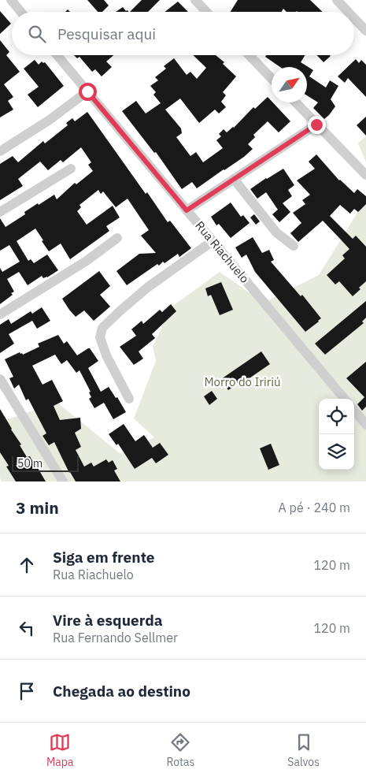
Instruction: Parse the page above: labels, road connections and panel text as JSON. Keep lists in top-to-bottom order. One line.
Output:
{"streets":{"street":["Rua Riachuelo"]},"parks":["Morro do Iririú"],"scale_bar":"50 m","north":"top right","page":{"search":"Pesquisar aqui","scale":"50 m","heading":["3 min","A pé · 240 m"],"list":[["Siga em frente","Rua Riachuelo","120 m"],["Vire à esquerda","Rua Fernando Sellmer","120 m"],"Chegada ao destino"],"nav":["Mapa","Rotas","Salvos"]}}
